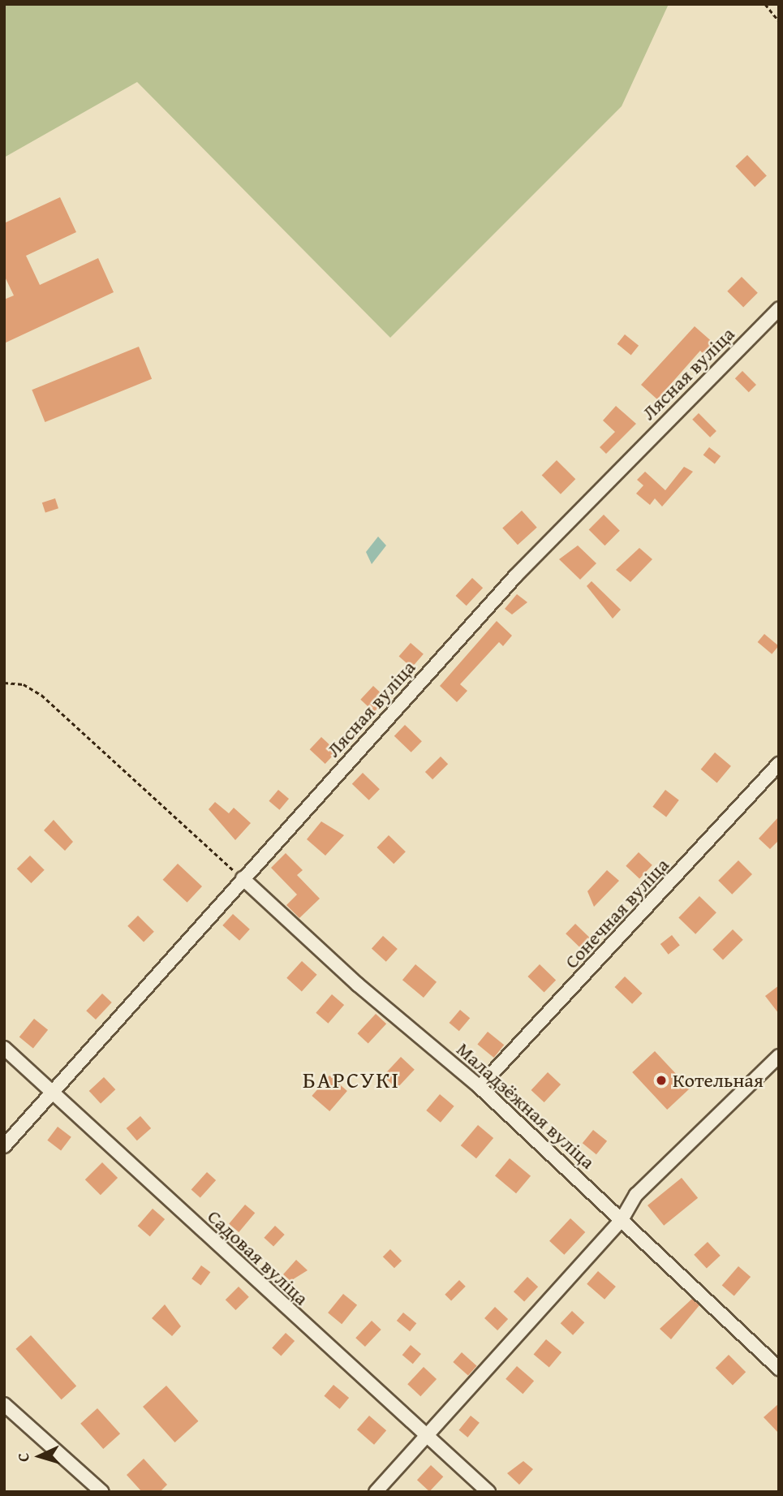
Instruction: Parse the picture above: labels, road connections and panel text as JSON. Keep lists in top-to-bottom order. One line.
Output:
{"streets":{"street":["Лясная вуліца","Сонечная вуліца","Маладзёжная вуліца","Садовая вуліца"]},"crossings":[["Лясная вуліца","Маладзёжная вуліца"],["Лясная вуліца","Садовая вуліца"],["Сонечная вуліца","Маладзёжная вуліца"]],"districts":["БАРСУКІ"],"places":["Котельная"],"north":"left"}
